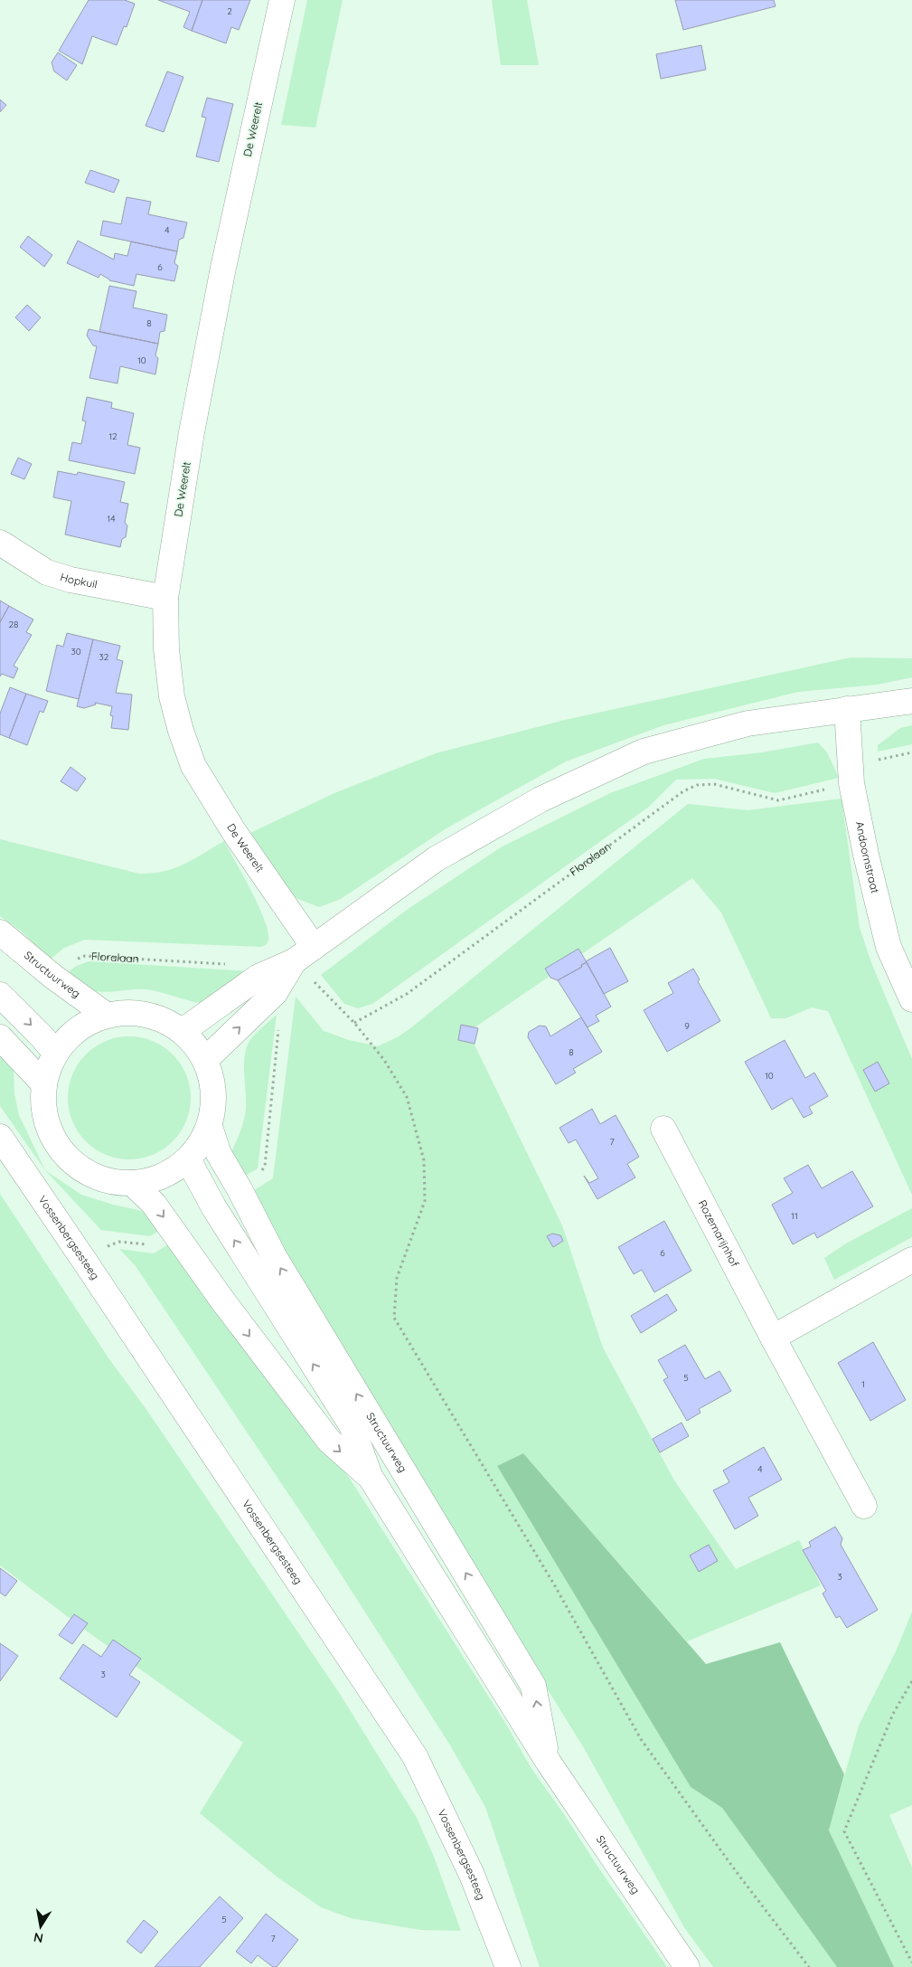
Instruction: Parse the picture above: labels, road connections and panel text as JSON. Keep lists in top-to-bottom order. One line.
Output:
{"streets":{"street":["De Weerelt","Hopkuil","Andoornstraat","Structuurweg","Rozemarijnhof","Vossenbergsesteeg"],"path":["Floralaan"]},"crossings":[["De Weerelt","Hopkuil"],["Andoornstraat","Floralaan"],["Floralaan","Structuurweg"]],"house_numbers":["2","4","6","8","10","12","14","28","30","32","9","8","10","7","11","6","5","1","4","3","3","5","7"],"north":"bottom"}
